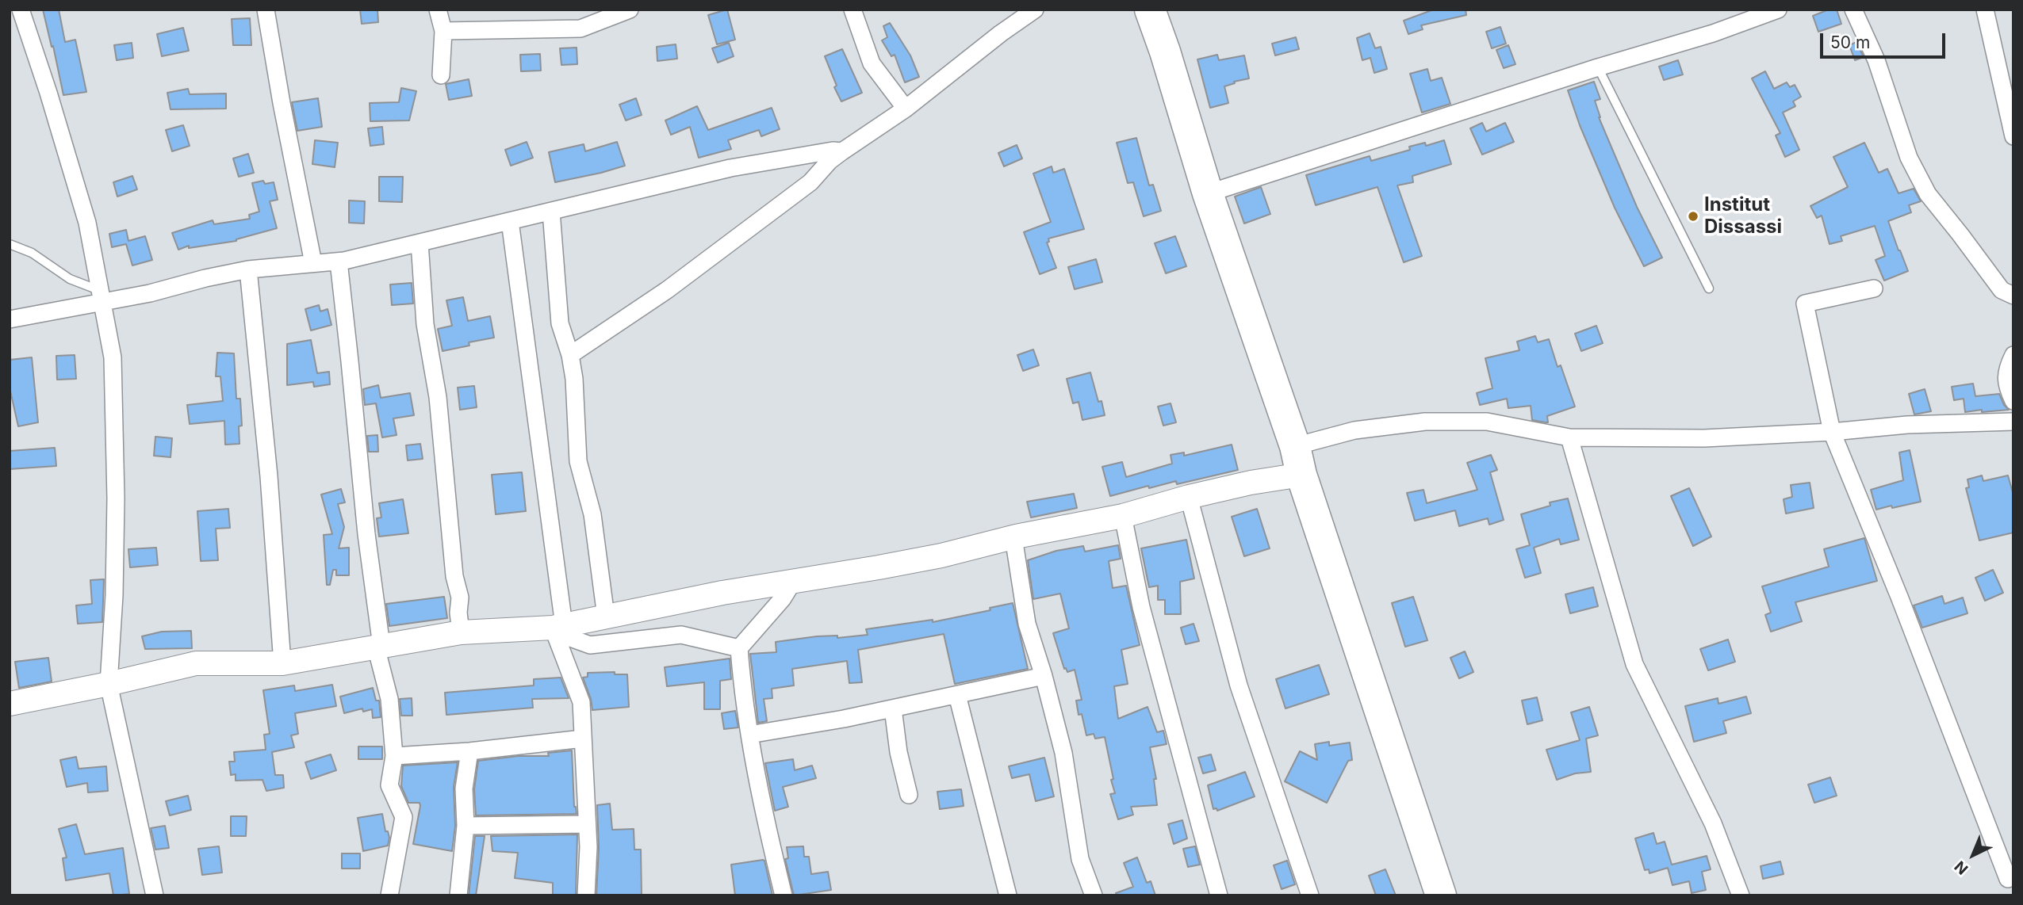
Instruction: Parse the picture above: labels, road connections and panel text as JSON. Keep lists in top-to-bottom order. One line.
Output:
{"places":["Institut Dissassi"],"scale_bar":"50 m","north":"bottom left"}
